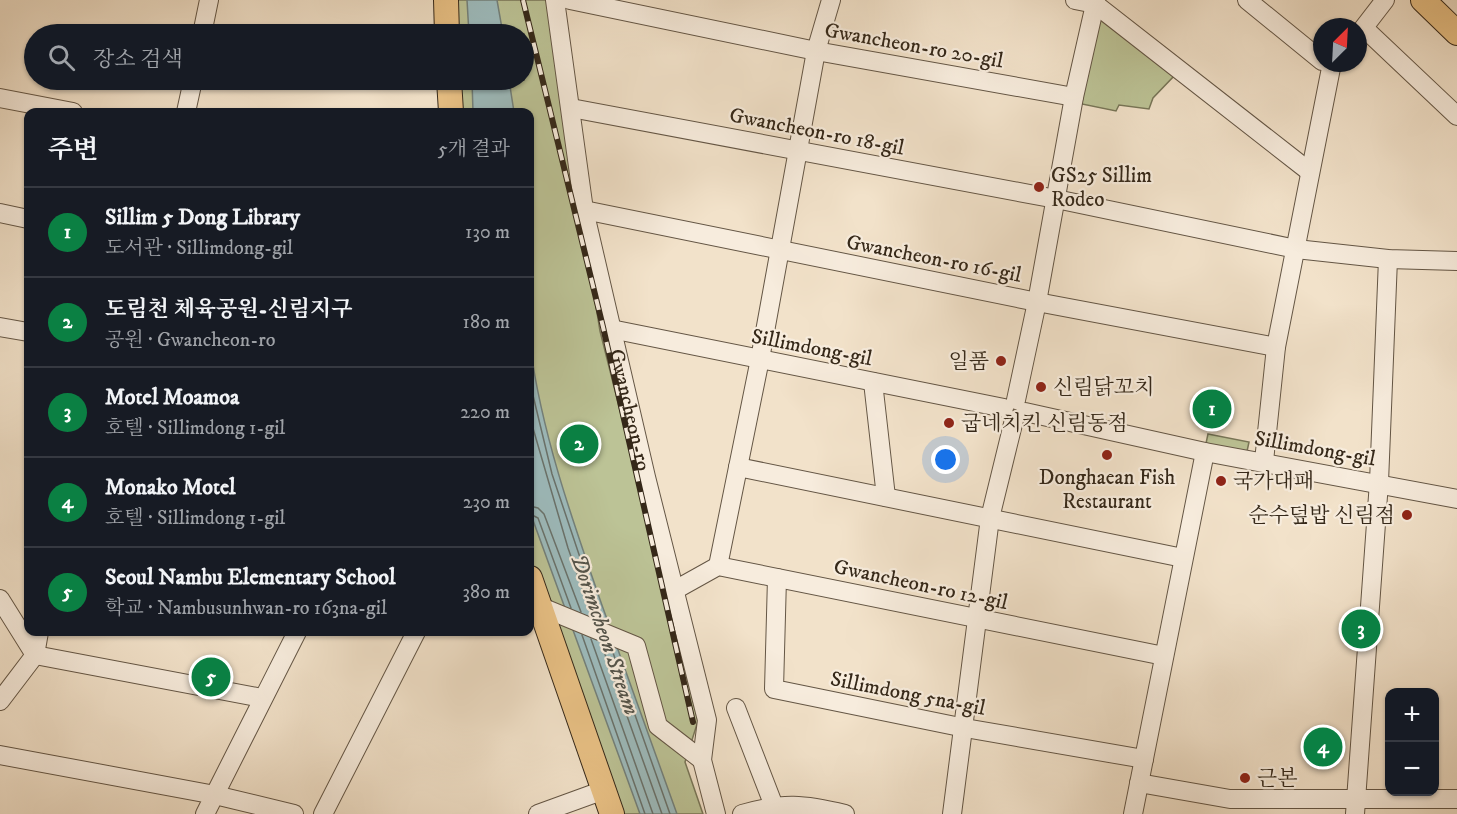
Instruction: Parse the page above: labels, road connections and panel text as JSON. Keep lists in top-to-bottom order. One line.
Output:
{"streets":{"street":["Gwancheon-ro 20-gil","Gwancheon-ro 18-gil","Gwancheon-ro 16-gil","Sillimdong-gil","Gwancheon-ro","Gwancheon-ro 12-gil","Sillimdong 5na-gil"]},"crossings":[["Gwancheon-ro 18-gil","Gwancheon-ro"],["Gwancheon-ro 16-gil","Gwancheon-ro"],["Sillimdong-gil","Gwancheon-ro"],["Gwancheon-ro 12-gil","Sillimdong 5na-gil"]],"water":["Dorimcheon Stream"],"places":["GS25 Sillim Rodeo","일품","신림닭꼬치","굽네치킨 신림동점","Donghaean Fish Restaurant","국가대패","순수덮밥 신림점","근본"],"north":"top right","page":{"search":"장소 검색","heading":["주변","5개 결과"],"list":[{"mark":"1","name":"Sillim 5 Dong Library","note":"도서관 · Sillimdong-gil","value":"130 m"},{"mark":"2","name":"도림천 체육공원-신림지구","note":"공원 · Gwancheon-ro","value":"180 m"},{"mark":"3","name":"Motel Moamoa","note":"호텔 · Sillimdong 1-gil","value":"220 m"},{"mark":"4","name":"Monako Motel","note":"호텔 · Sillimdong 1-gil","value":"230 m"},{"mark":"5","name":"Seoul Nambu Elementary School","note":"학교 · Nambusunhwan-ro 163na-gil","value":"380 m"}],"pins":["1","2","3","5","4"],"map_buttons":["+","−"]}}
